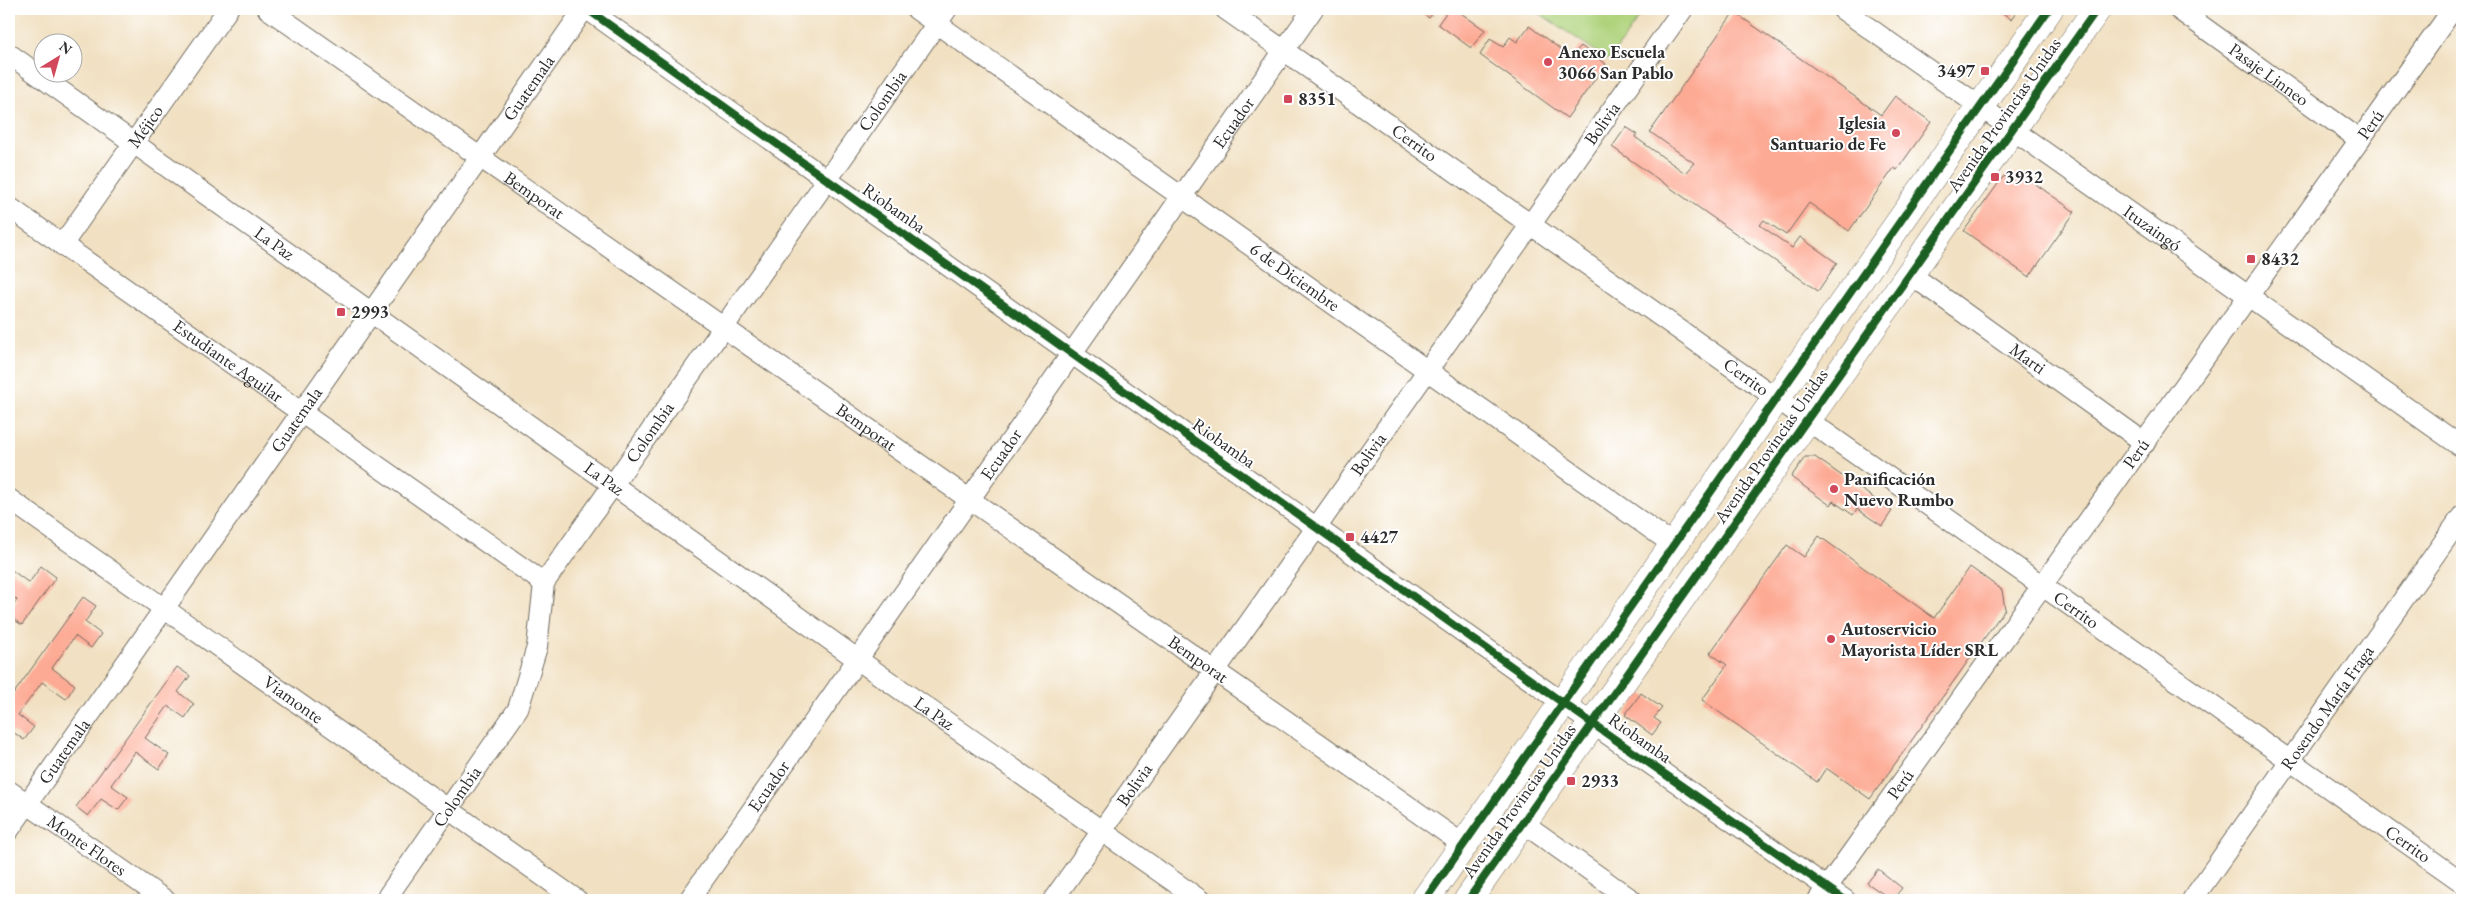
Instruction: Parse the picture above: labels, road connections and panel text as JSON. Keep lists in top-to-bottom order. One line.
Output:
{"streets":{"main road":["Avenida Provincias Unidas"],"street":["Pasaje Linneo","Guatemala","Colombia","Ecuador","Bolivia","Perú","Méjico","Cerrito","Bemporat","Riobamba","Ituzaingó","La Paz","6 de Diciembre","Marti","Estudiante Aguilar","Viamonte","Rosendo María Fraga","Monte Flores"]},"crossings":[["Pasaje Linneo","Perú"],["Guatemala","Bemporat"],["Guatemala","Riobamba"],["Guatemala","La Paz"],["Guatemala","Estudiante Aguilar"],["Guatemala","Viamonte"],["Guatemala","Monte Flores"],["Colombia","Bemporat"],["Colombia","Riobamba"],["Colombia","La Paz"],["Colombia","6 de Diciembre"],["Colombia","Estudiante Aguilar"],["Colombia","Viamonte"],["Avenida Provincias Unidas","Cerrito"],["Avenida Provincias Unidas","Bemporat"],["Avenida Provincias Unidas","Riobamba"],["Avenida Provincias Unidas","Ituzaingó"],["Avenida Provincias Unidas","6 de Diciembre"],["Avenida Provincias Unidas","Marti"],["Ecuador","Cerrito"],["Ecuador","Bemporat"],["Ecuador","Riobamba"],["Ecuador","La Paz"],["Ecuador","6 de Diciembre"],["Bolivia","Cerrito"],["Bolivia","Bemporat"],["Bolivia","Riobamba"],["Bolivia","La Paz"],["Bolivia","6 de Diciembre"],["Perú","Cerrito"],["Perú","Riobamba"],["Perú","Ituzaingó"],["Perú","Marti"],["Méjico","La Paz"],["Méjico","Estudiante Aguilar"],["Cerrito","Rosendo María Fraga"]],"places":{"other":["Anexo Escuela 3066 San Pablo","Iglesia Santuario de Fe","Panificación Nuevo Rumbo","Autoservicio Mayorista Líder SRL"],"transit":["3497","8351","3932","8432","2993","4427","2933"]},"north":"top right"}
